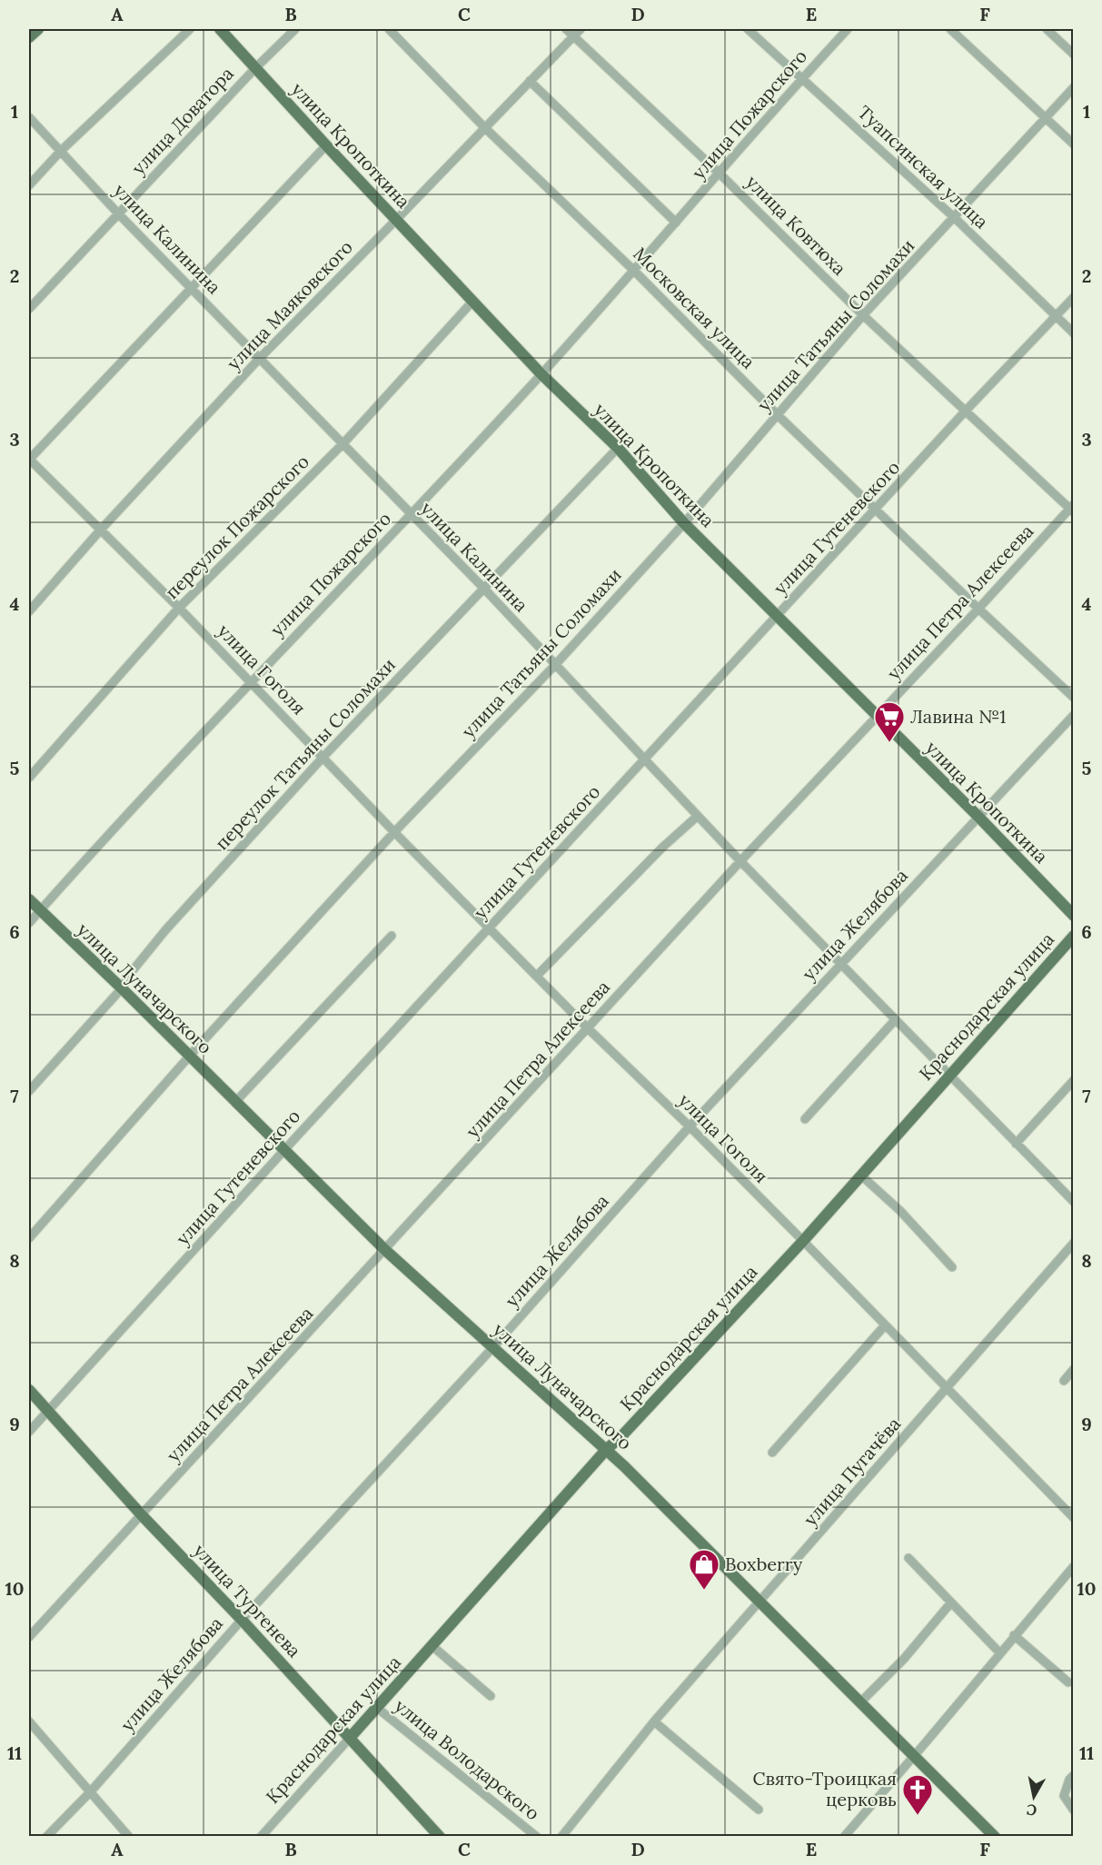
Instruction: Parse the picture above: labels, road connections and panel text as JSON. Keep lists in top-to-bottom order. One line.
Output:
{"streets":{"main road":["улица Кропоткина","улица Луначарского","Краснодарская улица","улица Тургенева"],"street":["улица Пожарского","улица Доватора","Туапсинская улица","улица Ковтюха","улица Калинина","улица Маяковского","Московская улица","улица Татьяны Соломахи","переулок Пожарского","улица Гутеневского","улица Петра Алексеева","улица Гоголя","переулок Татьяны Соломахи","улица Желябова","улица Пугачёва","улица Володарского"]},"crossings":[["улица Пожарского","улица Кропоткина"],["улица Пожарского","Туапсинская улица"],["улица Пожарского","улица Ковтюха"],["улица Пожарского","улица Калинина"],["улица Пожарского","Московская улица"],["улица Пожарского","улица Гоголя"],["улица Пожарского","улица Луначарского"],["улица Доватора","улица Кропоткина"],["улица Доватора","улица Калинина"],["улица Кропоткина","улица Маяковского"],["улица Кропоткина","улица Татьяны Соломахи"],["улица Кропоткина","переулок Пожарского"],["улица Кропоткина","улица Гутеневского"],["улица Кропоткина","улица Петра Алексеева"],["улица Кропоткина","переулок Татьяны Соломахи"],["улица Кропоткина","улица Желябова"],["Туапсинская улица","улица Татьяны Соломахи"],["Туапсинская улица","улица Гутеневского"],["улица Ковтюха","улица Маяковского"],["улица Ковтюха","улица Татьяны Соломахи"],["улица Ковтюха","улица Гутеневского"],["улица Ковтюха","улица Петра Алексеева"],["улица Калинина","улица Маяковского"],["улица Калинина","улица Татьяны Соломахи"],["улица Калинина","переулок Пожарского"],["улица Калинина","улица Гутеневского"],["улица Калинина","улица Петра Алексеева"],["улица Калинина","переулок Татьяны Соломахи"],["улица Калинина","улица Желябова"],["улица Калинина","Краснодарская улица"],["улица Маяковского","Московская улица"],["улица Маяковского","улица Гоголя"],["Московская улица","улица Татьяны Соломахи"],["Московская улица","улица Гутеневского"],["Московская улица","улица Петра Алексеева"],["улица Татьяны Соломахи","улица Гоголя"],["улица Татьяны Соломахи","улица Луначарского"],["переулок Пожарского","улица Гоголя"],["улица Гутеневского","улица Гоголя"],["улица Гутеневского","улица Луначарского"],["улица Гутеневского","улица Тургенева"],["улица Петра Алексеева","улица Гоголя"],["улица Петра Алексеева","улица Луначарского"],["улица Петра Алексеева","улица Тургенева"],["улица Гоголя","переулок Татьяны Соломахи"],["улица Гоголя","улица Желябова"],["улица Гоголя","Краснодарская улица"],["улица Гоголя","улица Пугачёва"],["переулок Татьяны Соломахи","улица Луначарского"],["улица Желябова","улица Луначарского"],["улица Желябова","улица Тургенева"],["улица Луначарского","Краснодарская улица"],["улица Луначарского","улица Пугачёва"],["Краснодарская улица","улица Тургенева"],["Краснодарская улица","улица Володарского"]],"places":{"supermarket":["Лавина №1"],"shop":["Boxberry"],"church":["Свято-Троицкая церковь"]},"north":"bottom","grid":{"columns":["A","B","C","D","E","F"],"rows":["1","2","3","4","5","6","7","8","9","10","11"]}}
